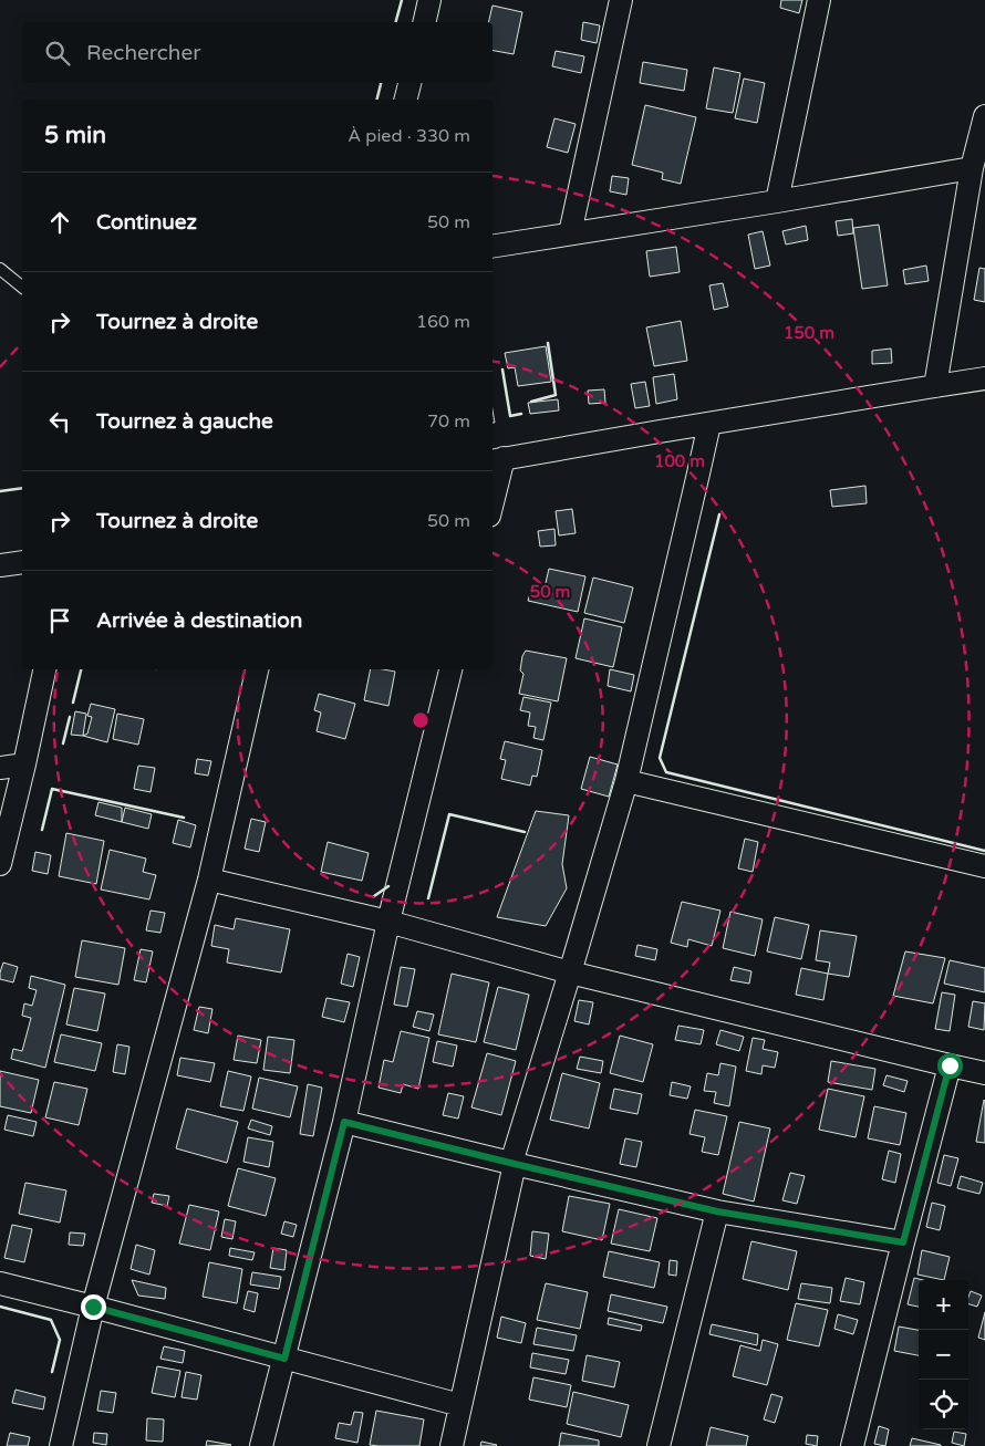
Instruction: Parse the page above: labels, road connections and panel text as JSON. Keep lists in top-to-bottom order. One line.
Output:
{"page":{"search":"Rechercher","heading":["5 min","À pied · 330 m"],"list":[["Continuez","50 m"],["Tournez à droite","160 m"],["Tournez à gauche","70 m"],["Tournez à droite","50 m"],"Arrivée à destination"],"map_buttons":["+","−"]},"rings":["150 m","100 m","50 m"]}
